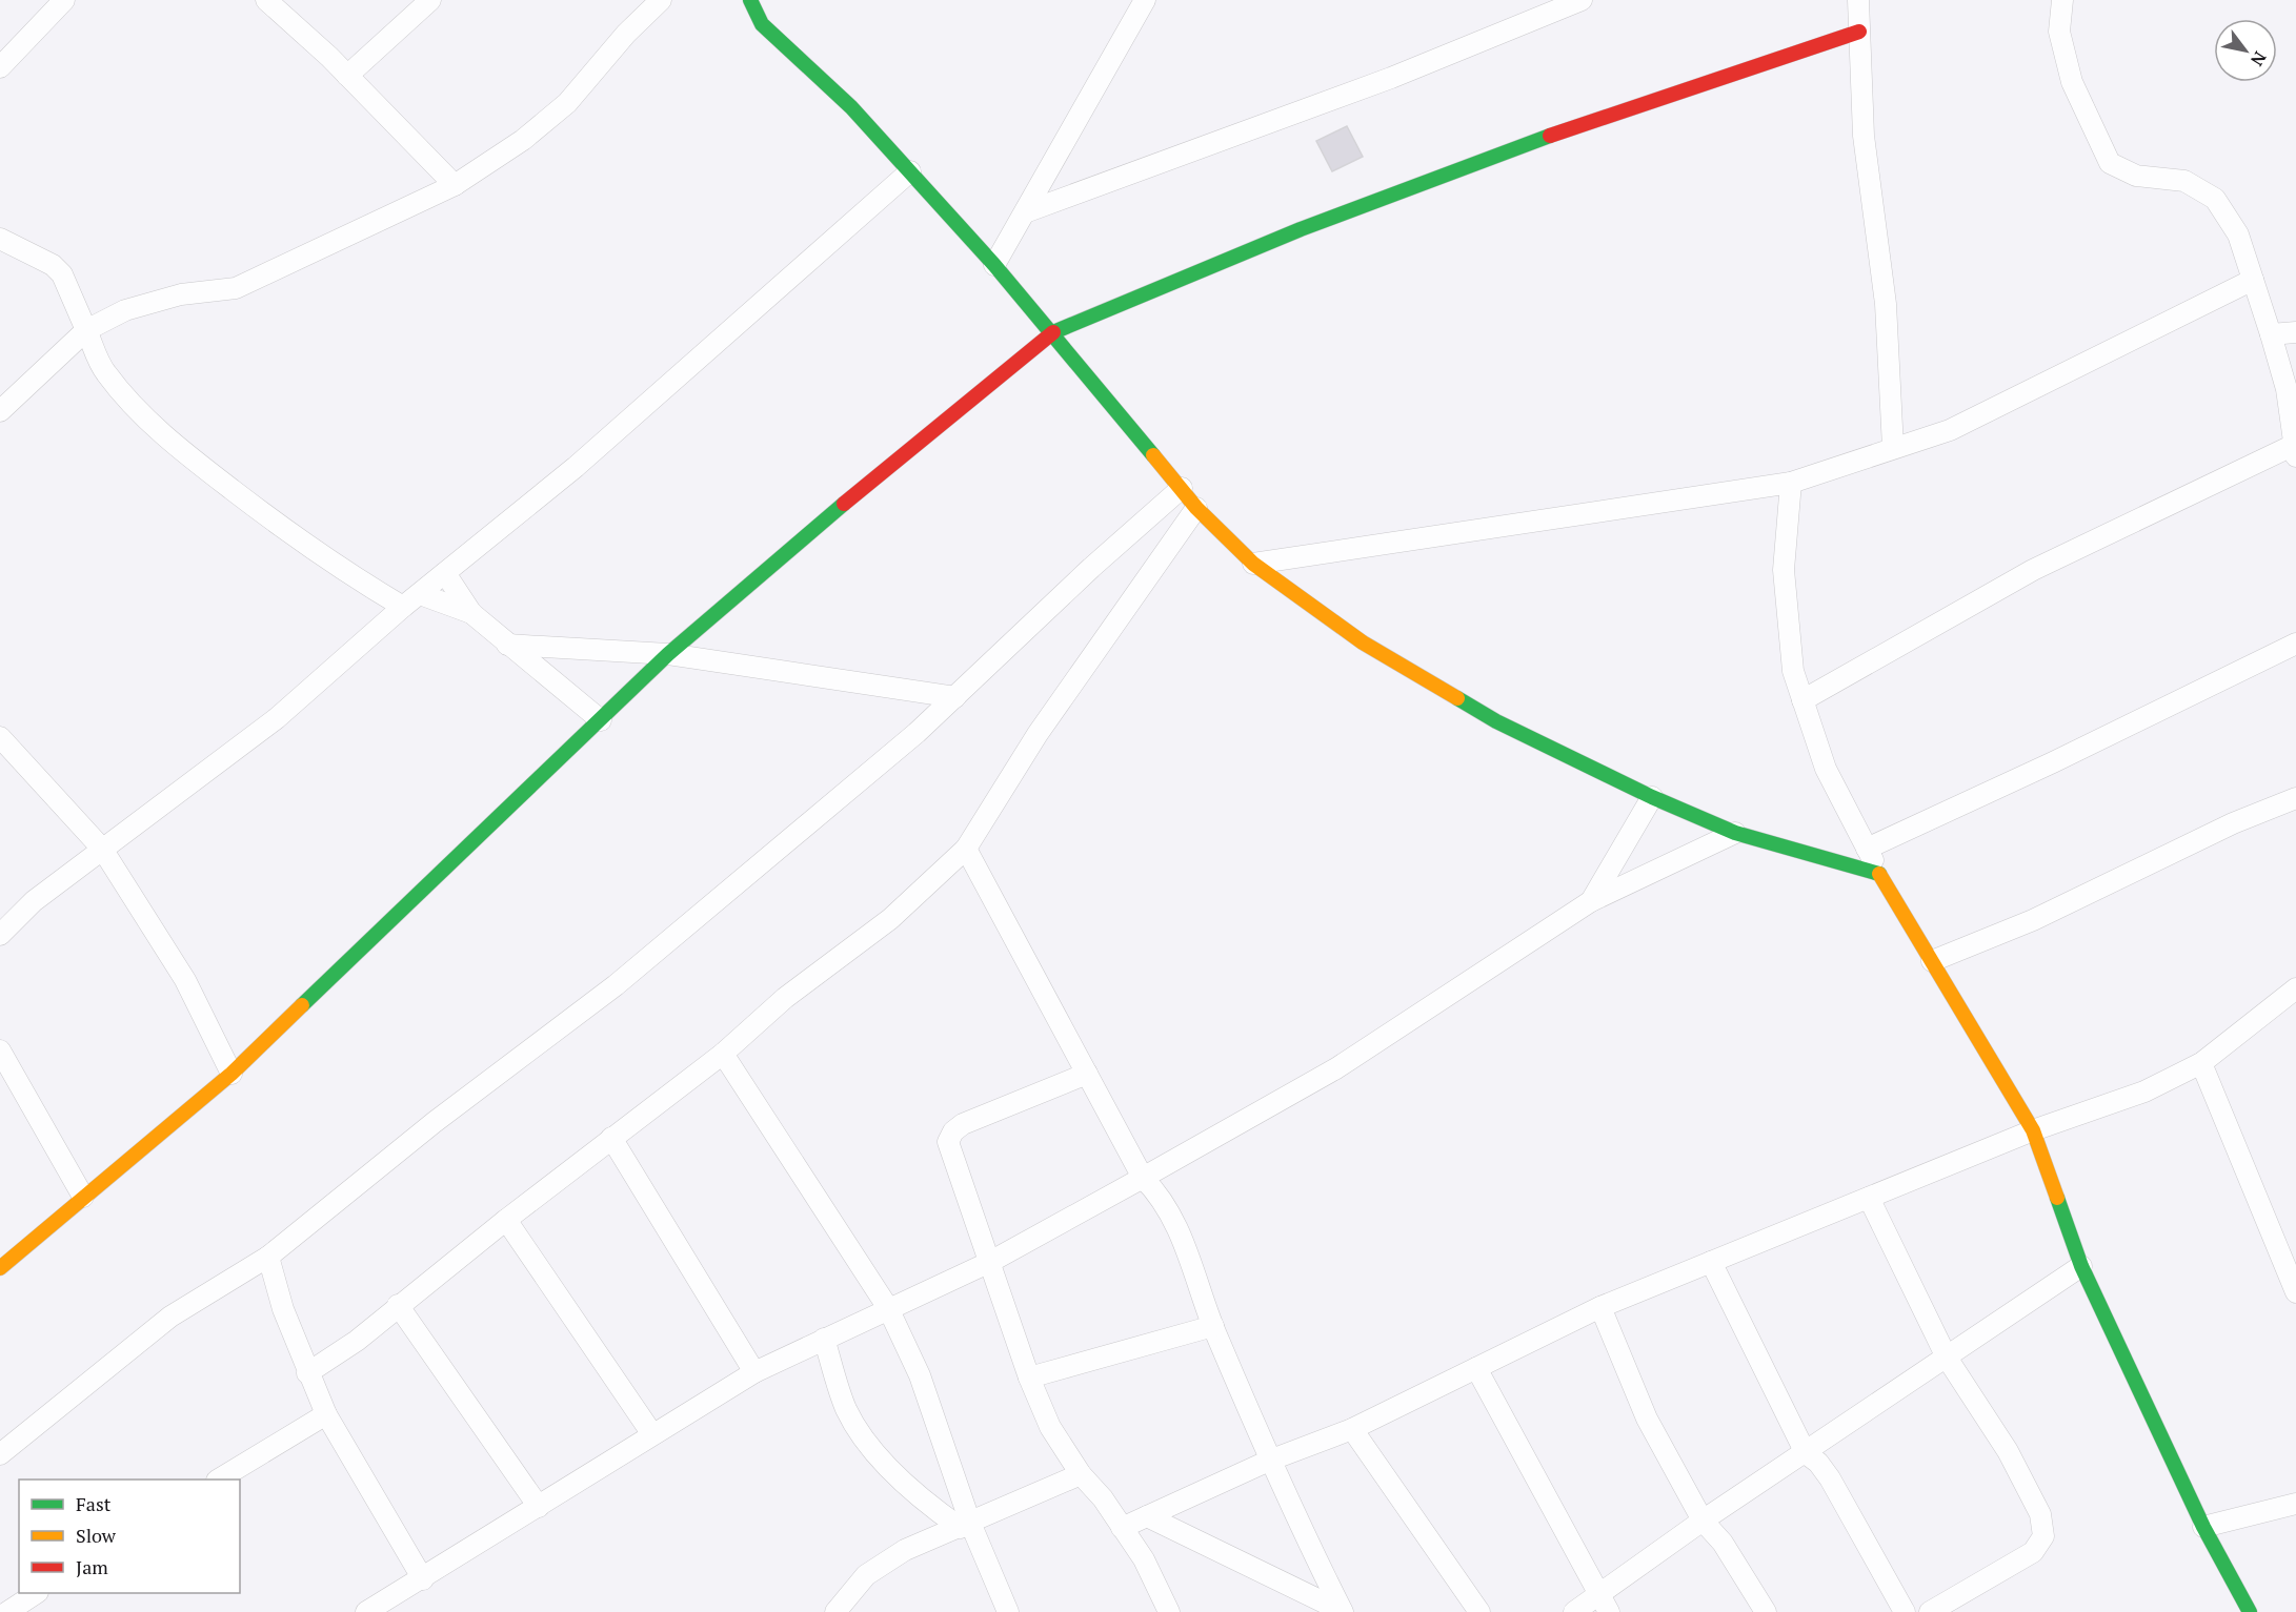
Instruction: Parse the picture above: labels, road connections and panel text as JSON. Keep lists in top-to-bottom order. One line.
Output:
{"legend":["Fast","Slow","Jam"],"north":"bottom right"}
